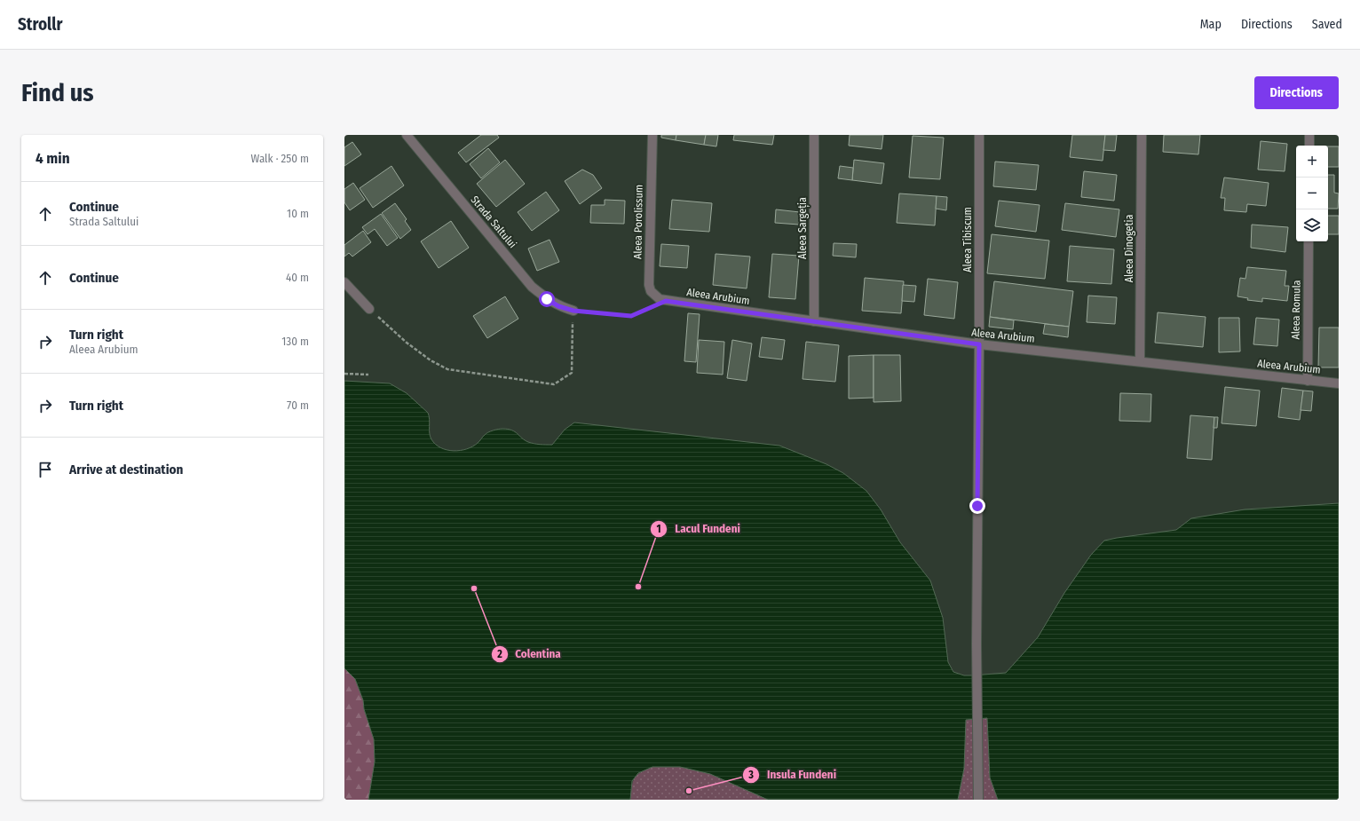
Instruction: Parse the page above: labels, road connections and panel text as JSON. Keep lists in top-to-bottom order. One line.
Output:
{"streets":{"street":["Strada Saltului","Aleea Porolissum","Aleea Sargeția","Aleea Tibiscum","Aleea Dinogetia","Aleea Arubium","Aleea Romula"]},"crossings":[["Aleea Porolissum","Aleea Arubium"],["Aleea Sargeția","Aleea Arubium"],["Aleea Tibiscum","Aleea Arubium"],["Aleea Dinogetia","Aleea Arubium"],["Aleea Arubium","Aleea Romula"]],"places":["Lacul Fundeni","Colentina","Insula Fundeni"],"page":{"header":"Strollr","nav":["Map","Directions","Saved"],"buttons":"Directions","title":"Find us","heading":["4 min","Walk · 250 m"],"map_buttons":["+","−"],"list":[["Continue","Strada Saltului","10 m"],["Continue","40 m"],["Turn right","Aleea Arubium","130 m"],["Turn right","70 m"],"Arrive at destination"]}}
